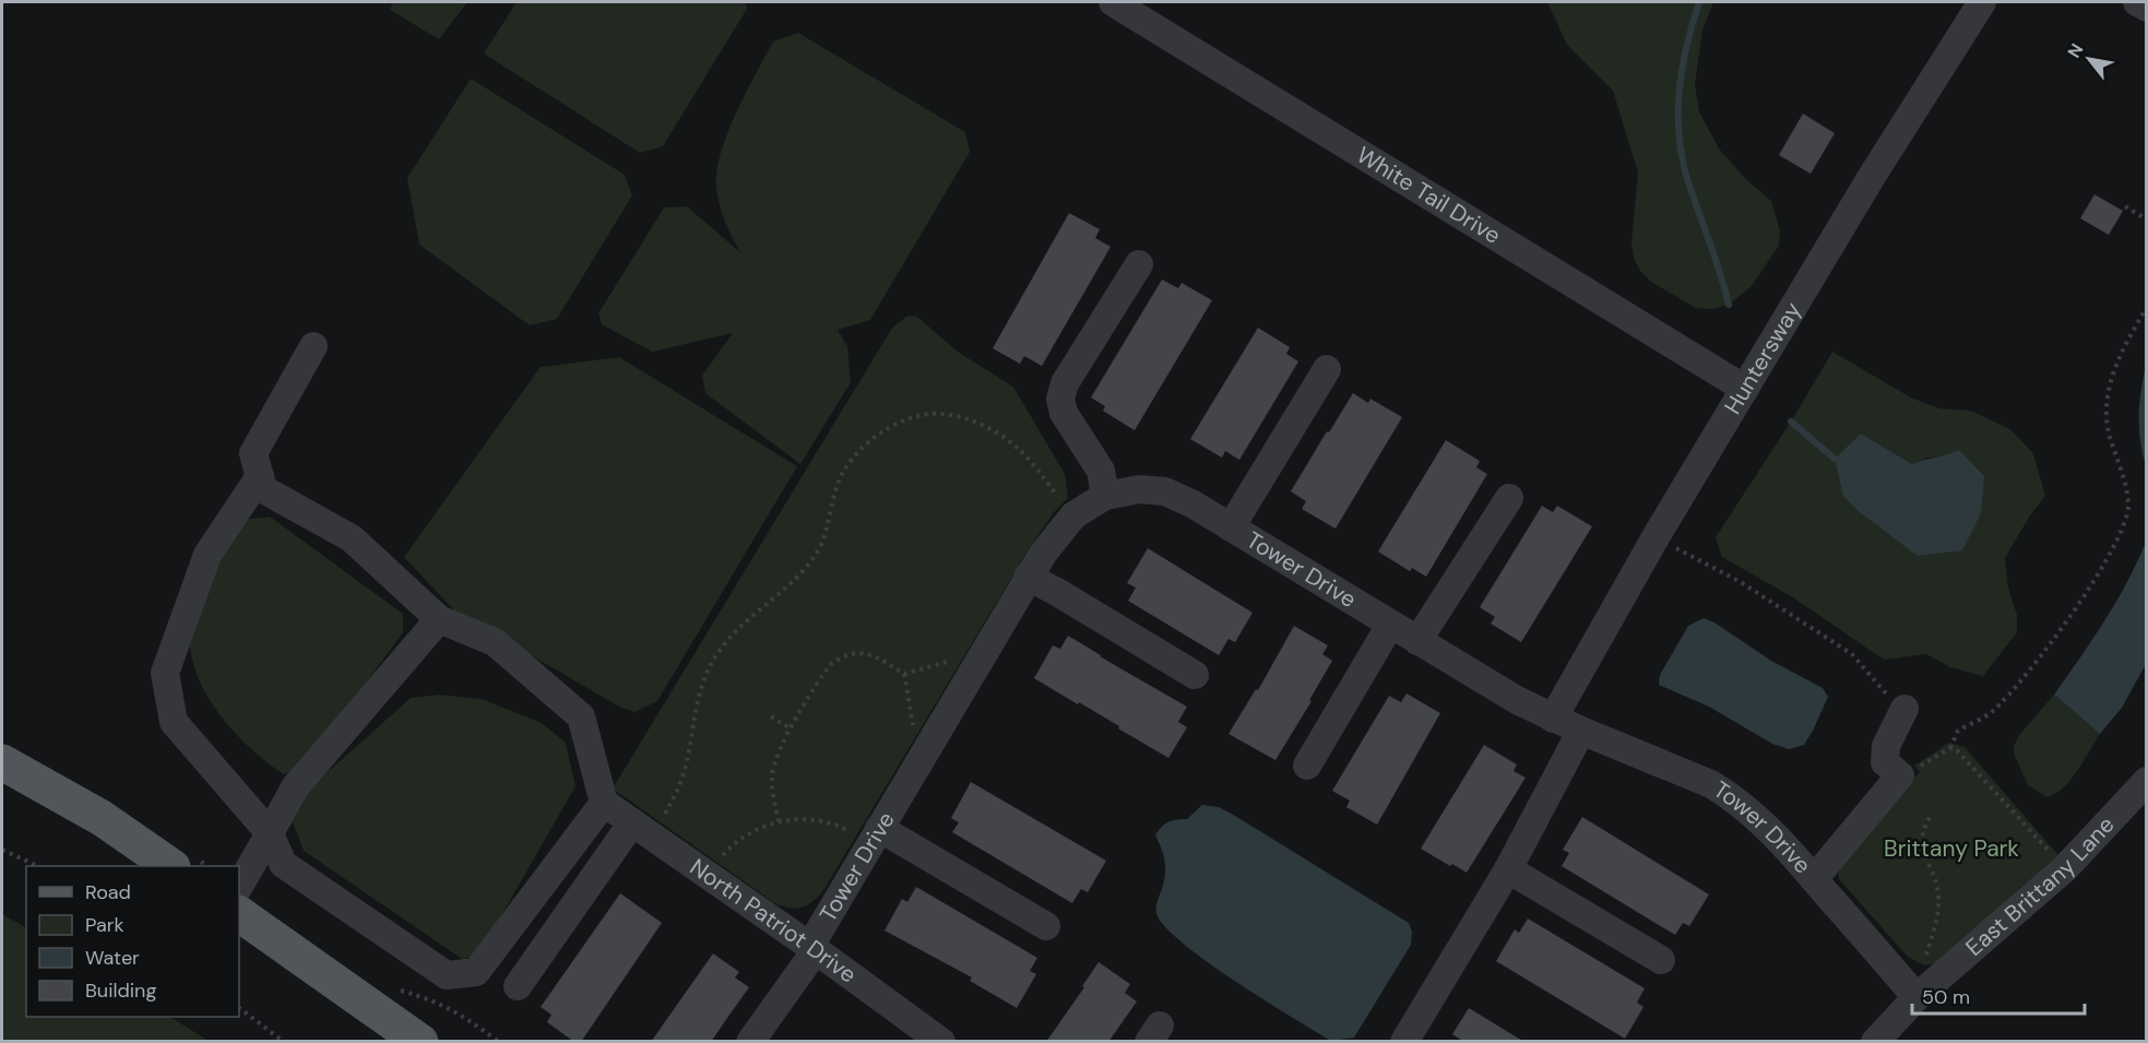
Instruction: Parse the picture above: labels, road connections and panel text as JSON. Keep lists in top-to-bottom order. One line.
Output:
{"streets":{"street":["White Tail Drive","Huntersway","Tower Drive","East Brittany Lane","North Patriot Drive"]},"crossings":[["White Tail Drive","Huntersway"],["Huntersway","Tower Drive"],["Tower Drive","East Brittany Lane"],["Tower Drive","North Patriot Drive"]],"parks":["Brittany Park"],"legend":["Road","Park","Water","Building"],"scale_bar":"50 m","north":"top left"}
